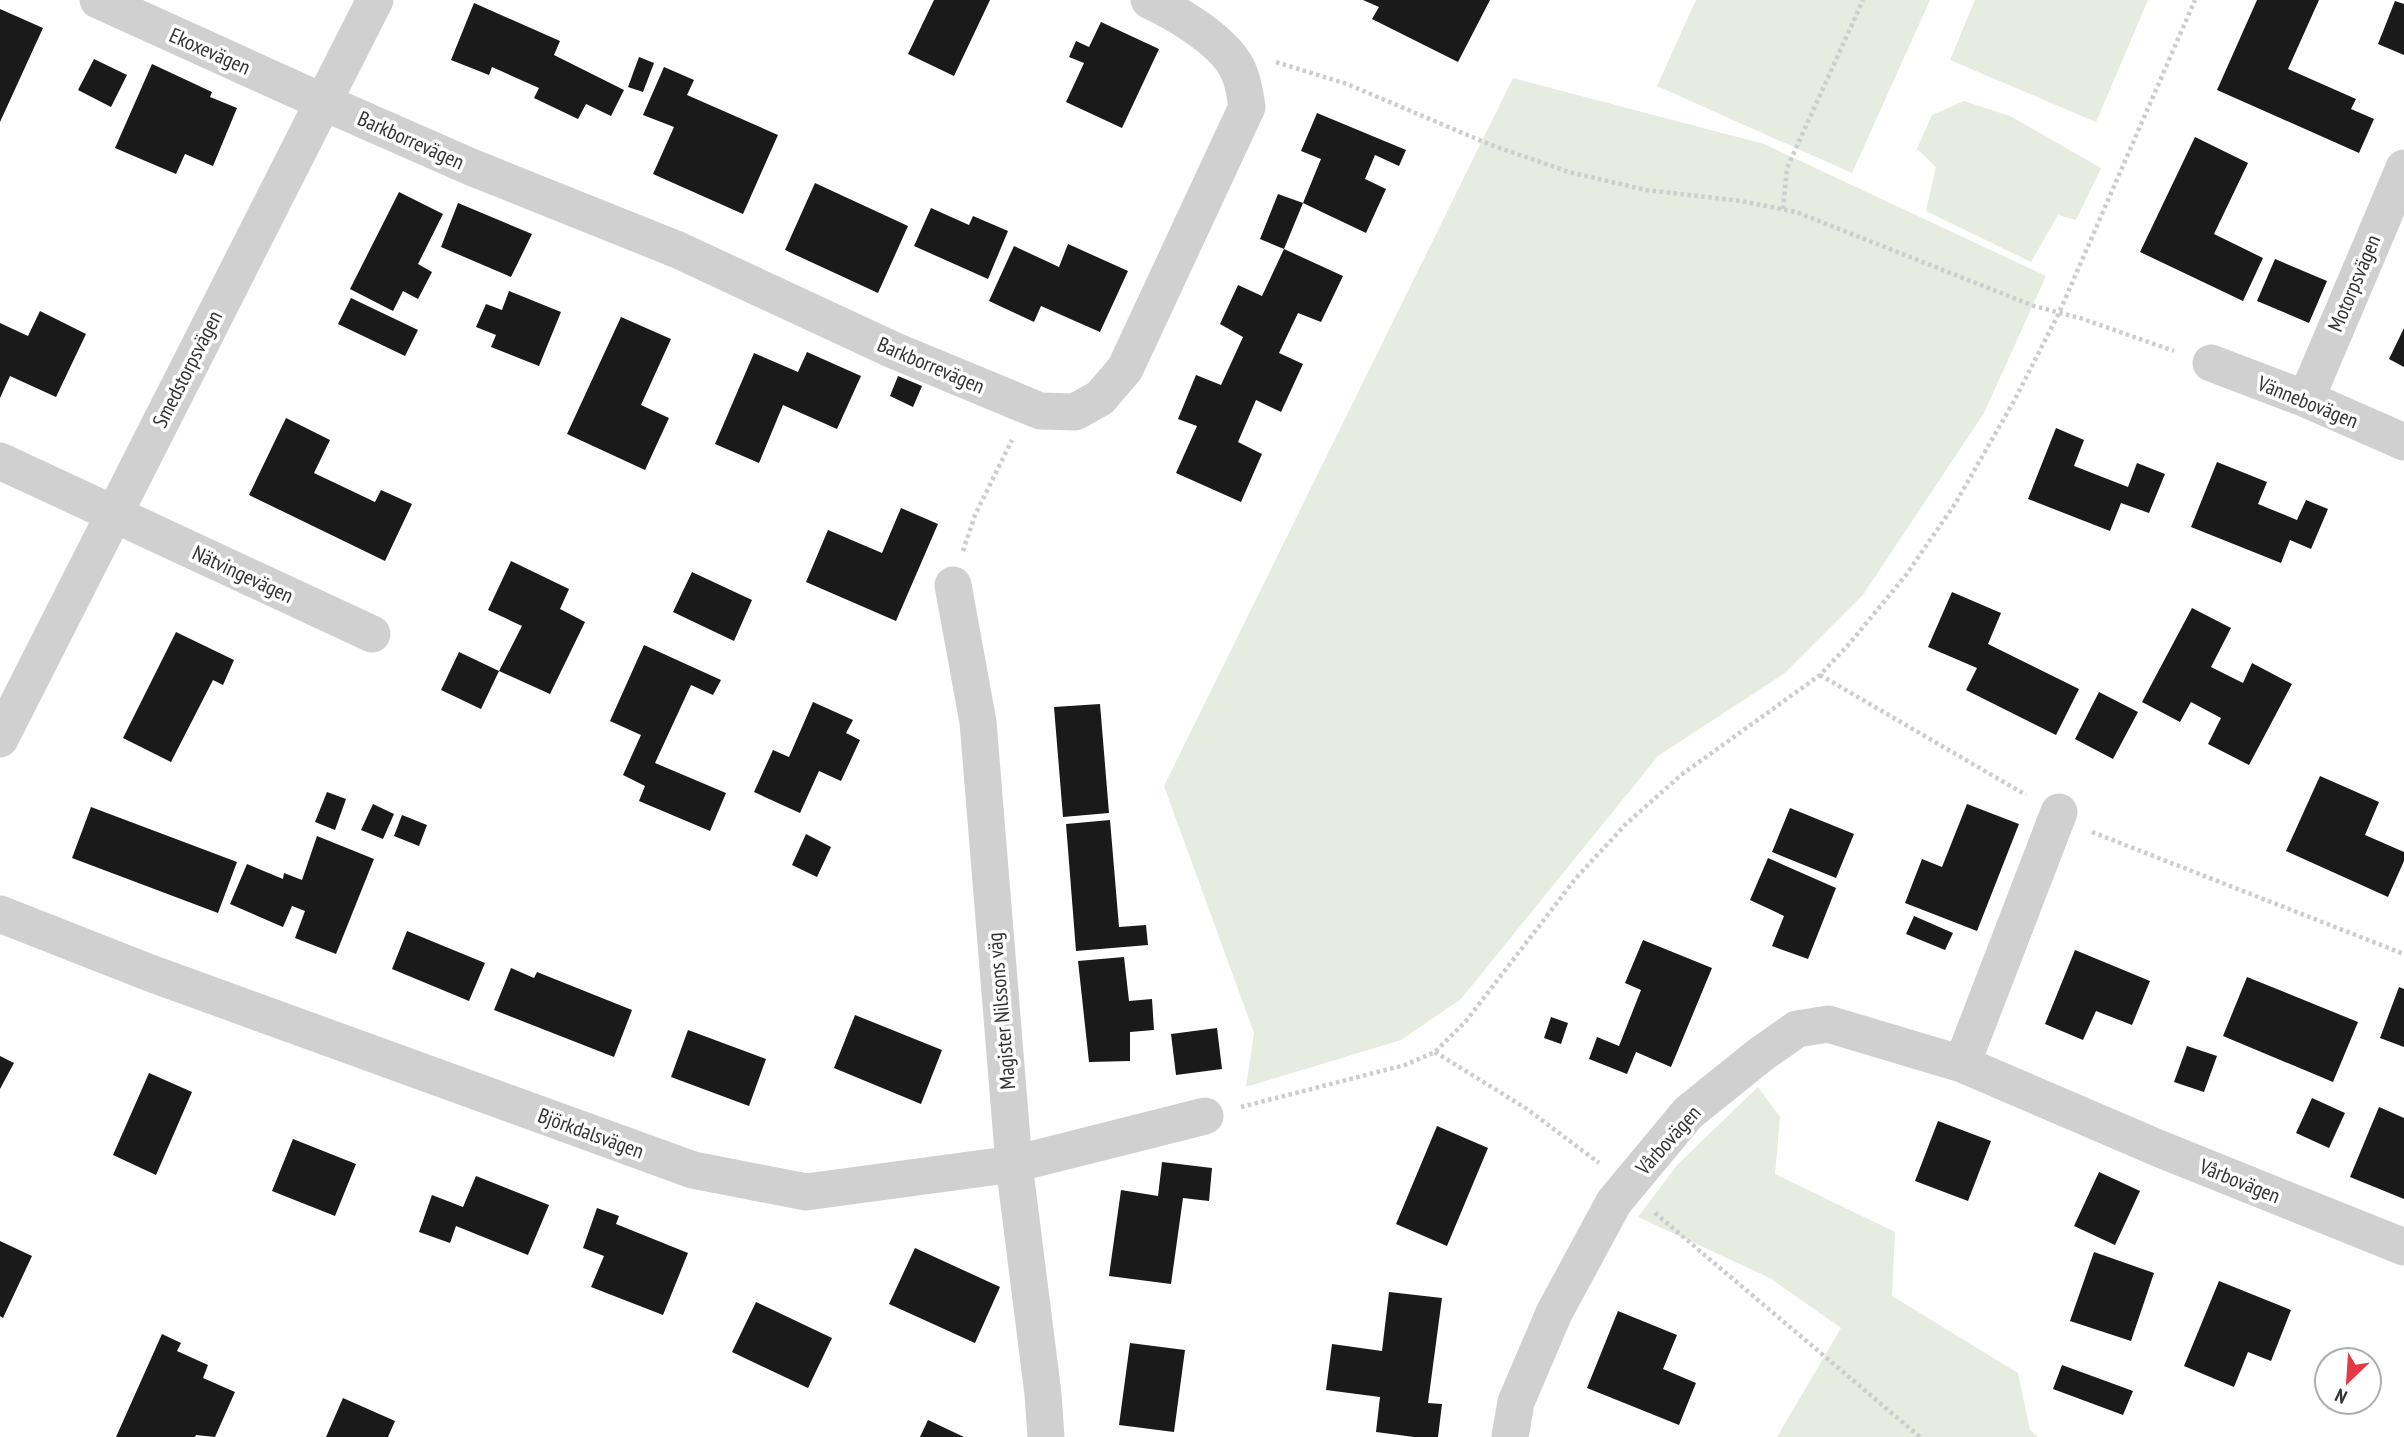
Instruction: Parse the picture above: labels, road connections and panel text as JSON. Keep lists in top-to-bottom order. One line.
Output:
{"streets":{"street":["Ekoxevägen","Barkborrevägen","Motorpsvägen","Smedstorpsvägen","Vännebovägen","Nätvingevägen","Magister Nilssons väg","Björkdalsvägen","Vårbovägen"]},"crossings":[["Ekoxevägen","Barkborrevägen"],["Ekoxevägen","Smedstorpsvägen"],["Barkborrevägen","Smedstorpsvägen"],["Motorpsvägen","Vännebovägen"],["Smedstorpsvägen","Nätvingevägen"],["Magister Nilssons väg","Björkdalsvägen"]],"north":"bottom left"}
